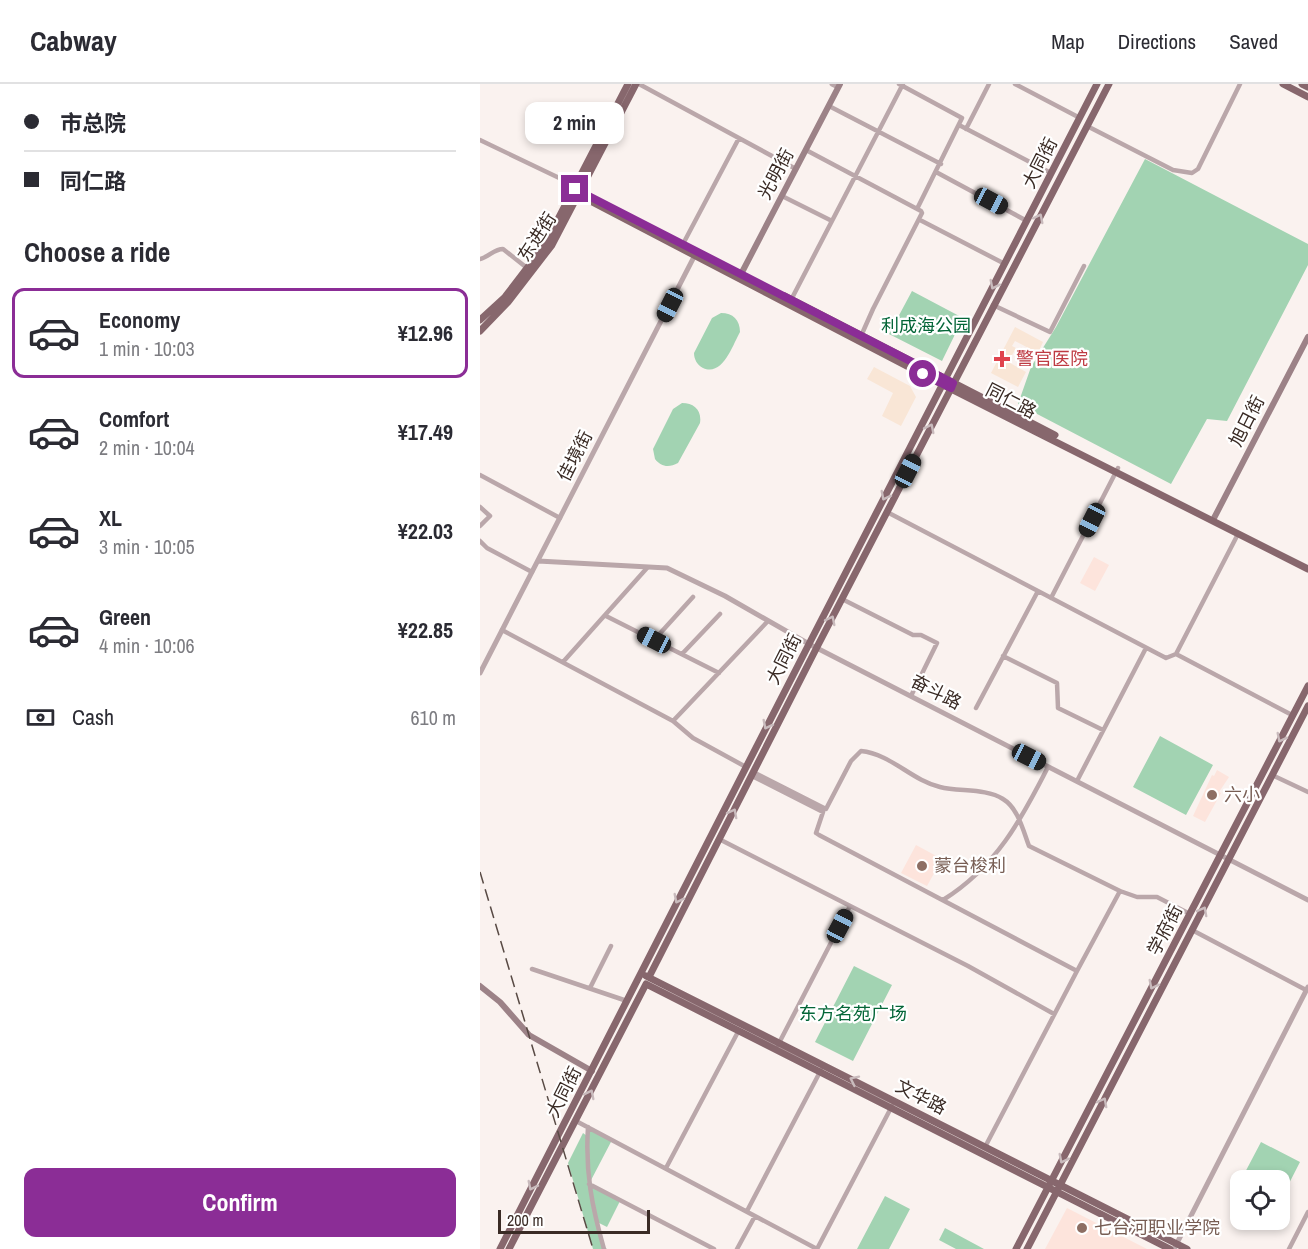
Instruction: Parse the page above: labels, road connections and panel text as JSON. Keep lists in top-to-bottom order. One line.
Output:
{"streets":{"main road":["大同街","光明街","东进街","同仁路","旭日街","学府街","文华路"],"street":["佳境街","奋斗路"]},"crossings":[["大同街","同仁路"],["大同街","奋斗路"],["大同街","文华路"],["光明街","同仁路"],["东进街","同仁路"],["同仁路","旭日街"],["同仁路","佳境街"],["佳境街","奋斗路"],["奋斗路","学府街"],["学府街","文华路"]],"parks":["利成海公园","东方名苑广场"],"places":{"health":["警官医院"],"other":["六小","蒙台梭利","七台河职业学院"]},"scale_bar":"200 m","page":{"header":"Cabway","nav":["Map","Directions","Saved"],"banner":["市总院","同仁路"],"bubble":"2 min","heading":"Choose a ride","list":[{"name":"Economy","note":"1 min · 10:03","value":"¥12.96"},{"name":"Comfort","note":"2 min · 10:04","value":"¥17.49"},{"name":"XL","note":"3 min · 10:05","value":"¥22.03"},{"name":"Green","note":"4 min · 10:06","value":"¥22.85"}],"pay":["Cash","610 m"],"buttons":"Confirm","scale":"200 m"}}
